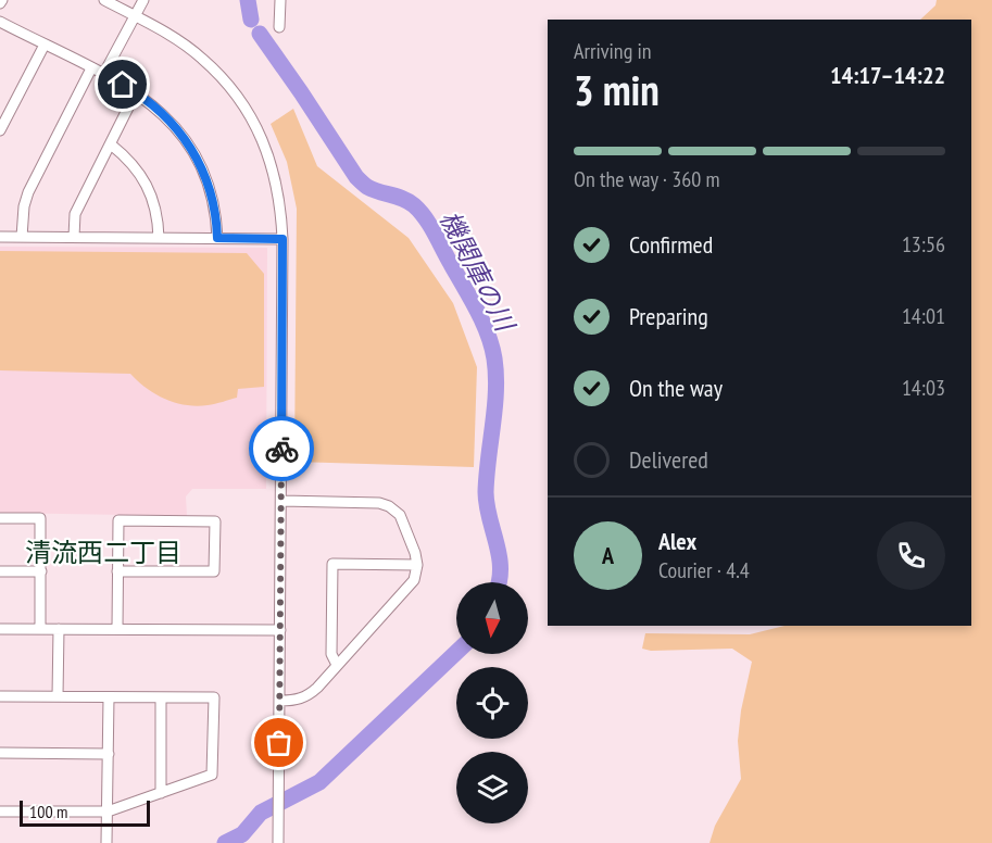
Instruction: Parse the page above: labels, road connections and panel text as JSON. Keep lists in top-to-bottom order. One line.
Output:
{"districts":["清流西二丁目"],"water":["機関庫の川"],"scale_bar":"100 m","north":"bottom","page":{"heading":["3 min","Arriving in","14:17–14:22"],"panel":["Alex","Courier · 4.4"],"bar":"On the way · 360 m","list":[["Confirmed","13:56"],["Preparing","14:01"],["On the way","14:03"],"Delivered"],"round":"A","scale":"100 m"}}
